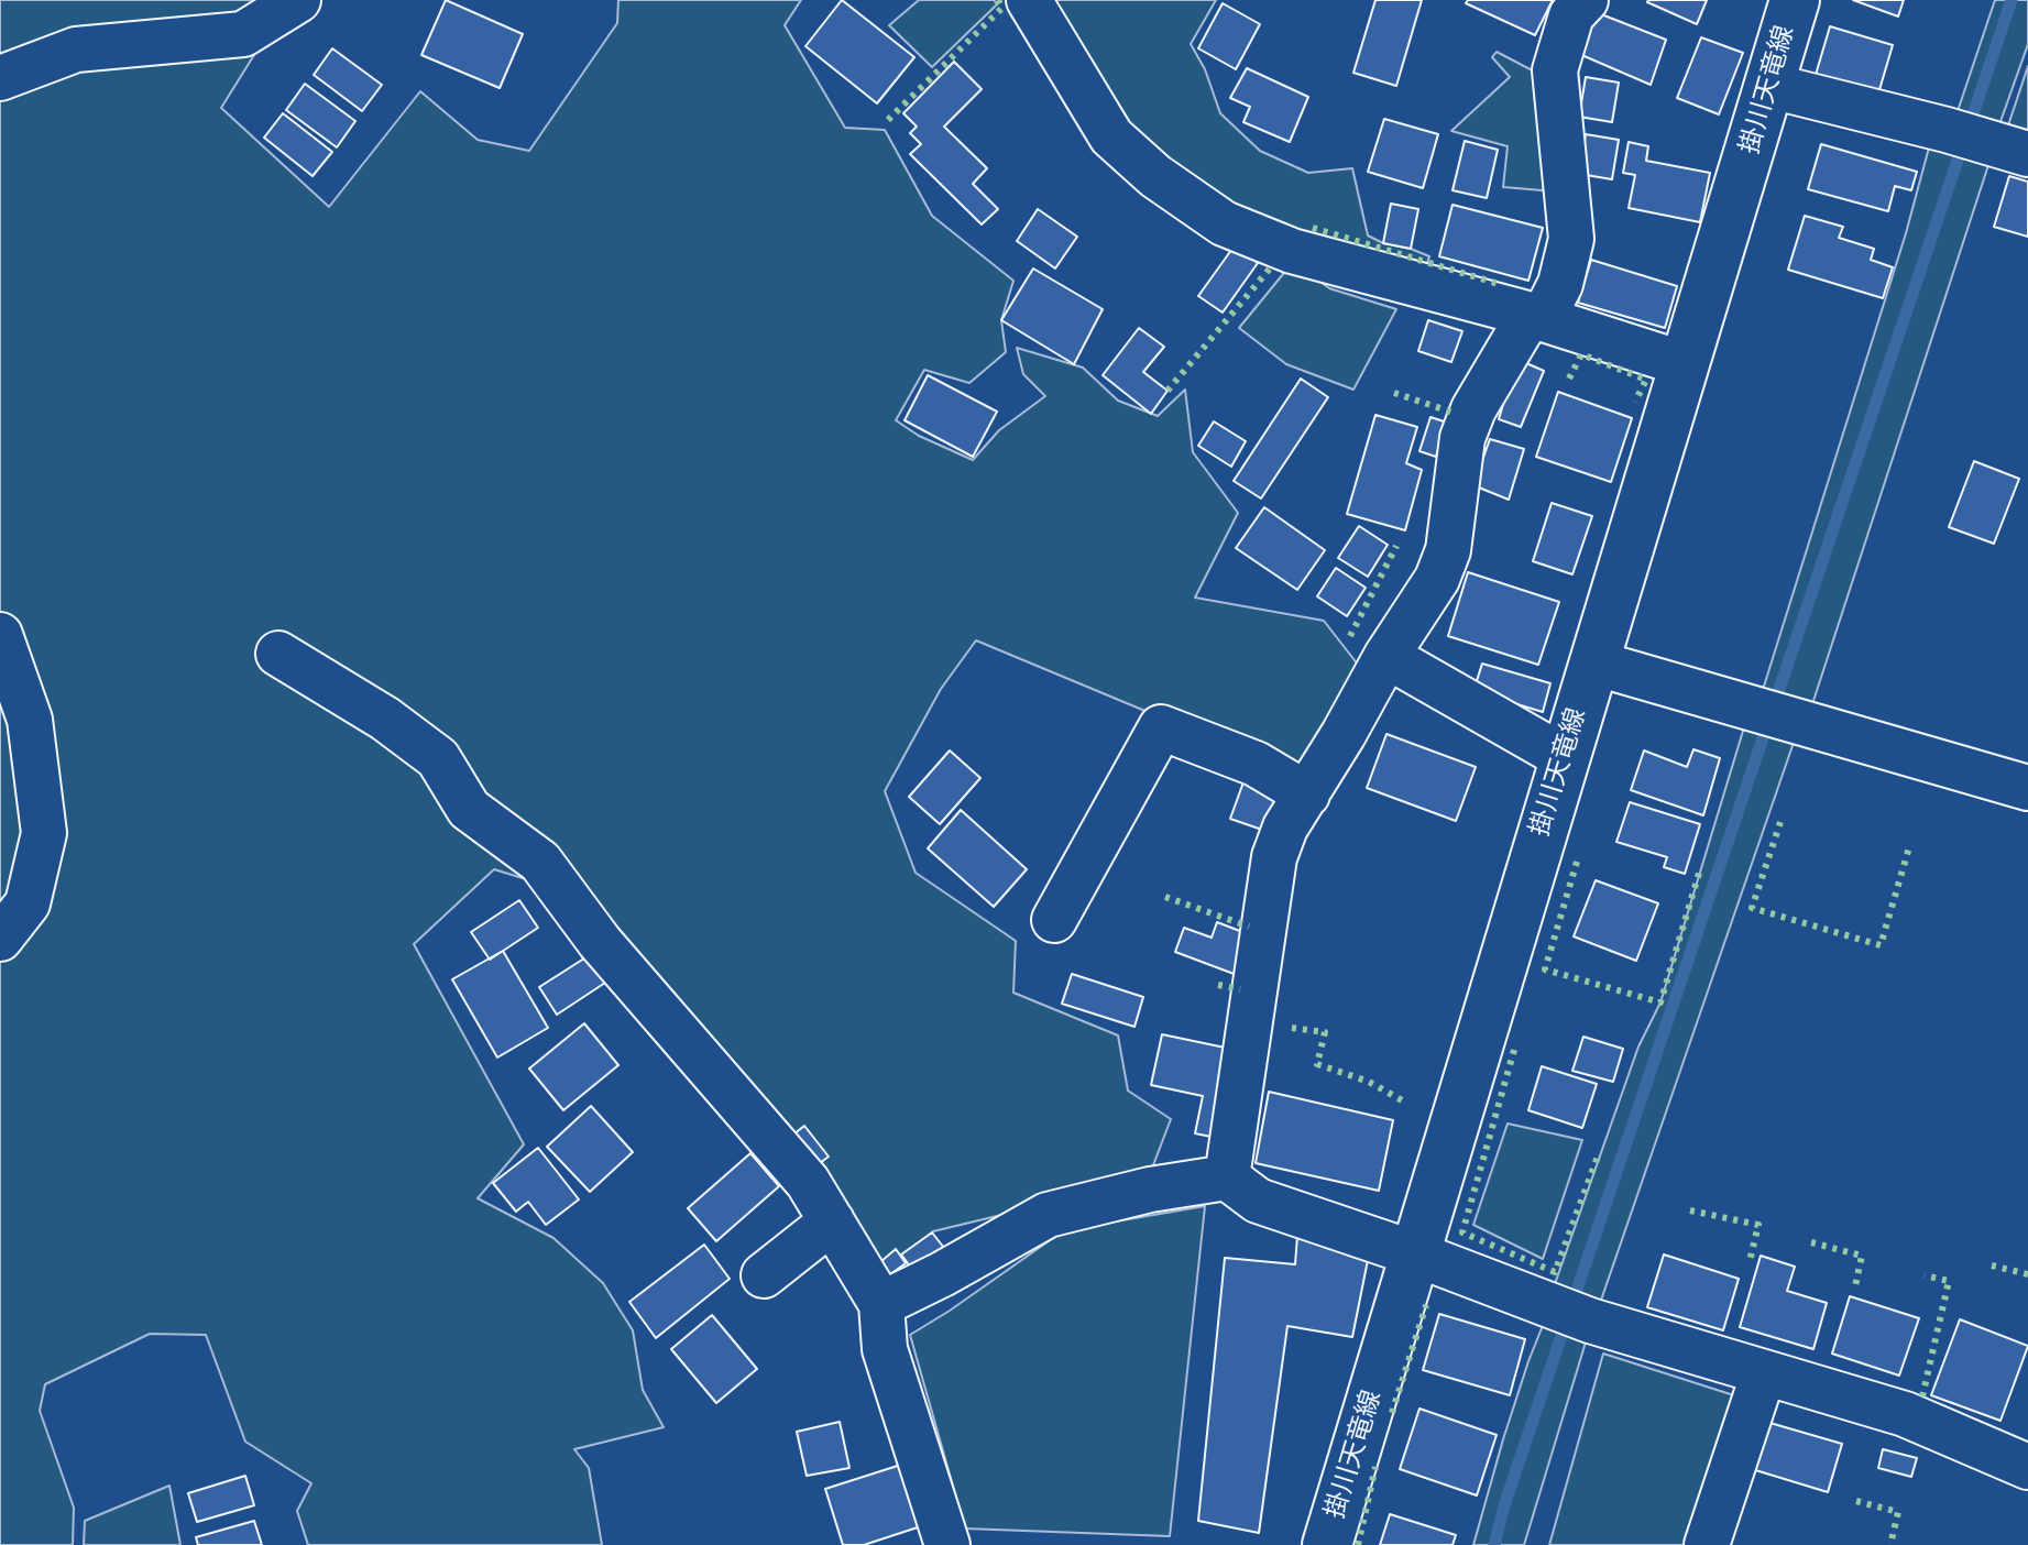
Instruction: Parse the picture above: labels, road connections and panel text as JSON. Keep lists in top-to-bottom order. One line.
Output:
{"streets":{"main road":["掛川天竜線"]}}
